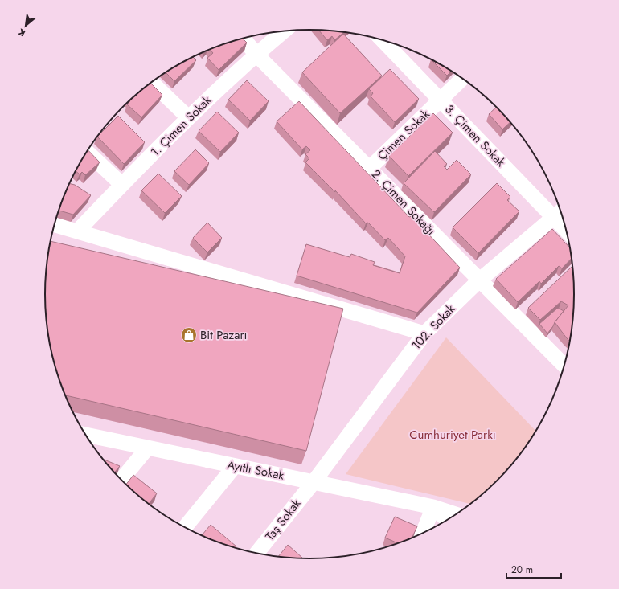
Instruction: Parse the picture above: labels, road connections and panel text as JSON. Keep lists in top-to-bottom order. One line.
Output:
{"streets":{"street":["1. Çimen Sokak","Çimen Sokak","3. Çimen Sokak","2. Çimen Sokağı","102. Sokak","Ayıtlı Sokak","Taş Sokak"]},"crossings":[["1. Çimen Sokak","2. Çimen Sokağı"],["Çimen Sokak","3. Çimen Sokak"],["Çimen Sokak","2. Çimen Sokağı"],["3. Çimen Sokak","102. Sokak"],["2. Çimen Sokağı","102. Sokak"],["102. Sokak","Ayıtlı Sokak"],["102. Sokak","Taş Sokak"],["Ayıtlı Sokak","Taş Sokak"]],"parks":["Cumhuriyet Parkı"],"places":{"shop":["Bit Pazarı"]},"scale_bar":"20 m","north":"bottom left"}
